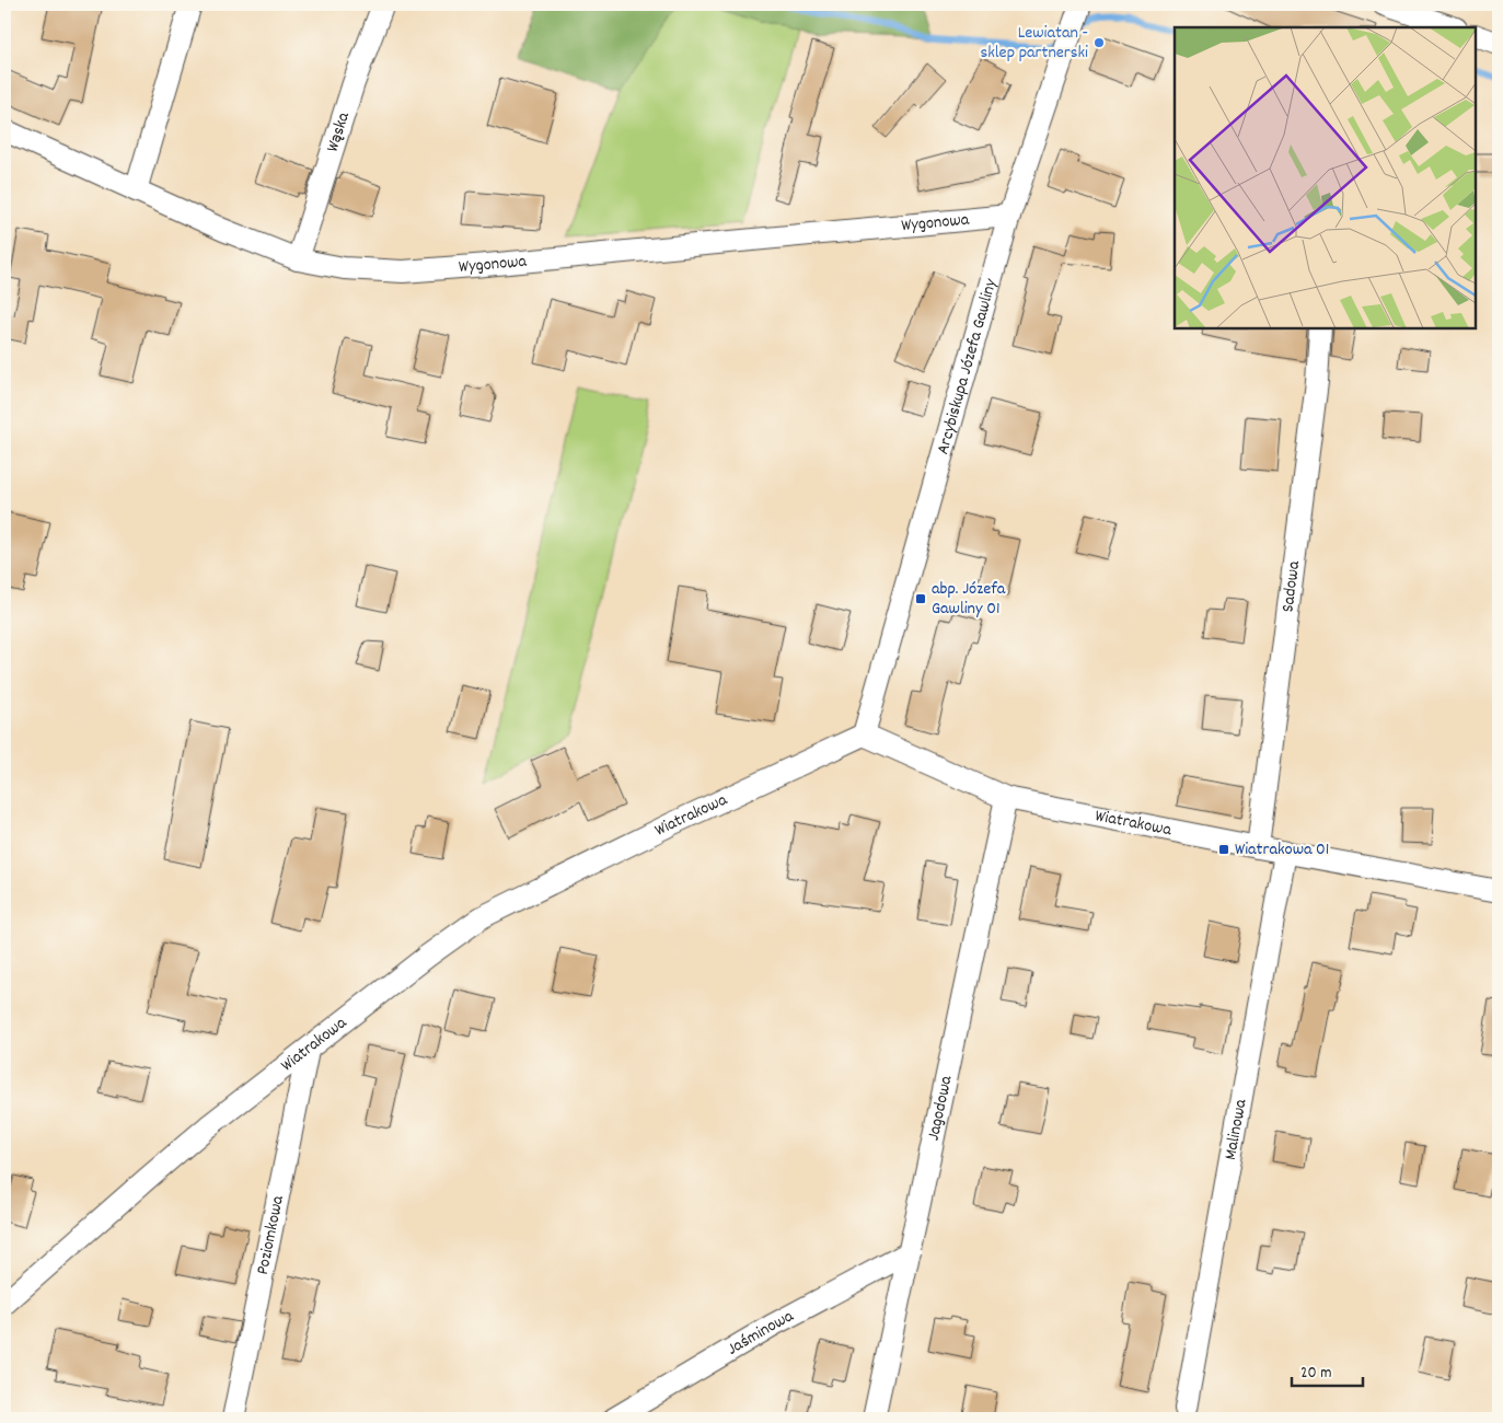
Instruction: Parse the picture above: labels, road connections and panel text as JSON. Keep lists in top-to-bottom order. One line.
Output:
{"streets":{"street":["Wąska","Wygonowa","Arcybiskupa Józefa Gawliny","Sadowa","Wiatrakowa","Jagodowa","Malinowa","Poziomkowa","Jaśminowa"]},"crossings":[["Wąska","Wygonowa"],["Wygonowa","Arcybiskupa Józefa Gawliny"],["Arcybiskupa Józefa Gawliny","Wiatrakowa"],["Sadowa","Wiatrakowa"],["Wiatrakowa","Jagodowa"],["Wiatrakowa","Malinowa"],["Wiatrakowa","Poziomkowa"],["Jagodowa","Jaśminowa"]],"places":{"other":["Lewiatan - sklep partnerski"],"transit":["abp. Józefa Gawliny 01","Wiatrakowa 01"]},"scale_bar":"20 m"}
